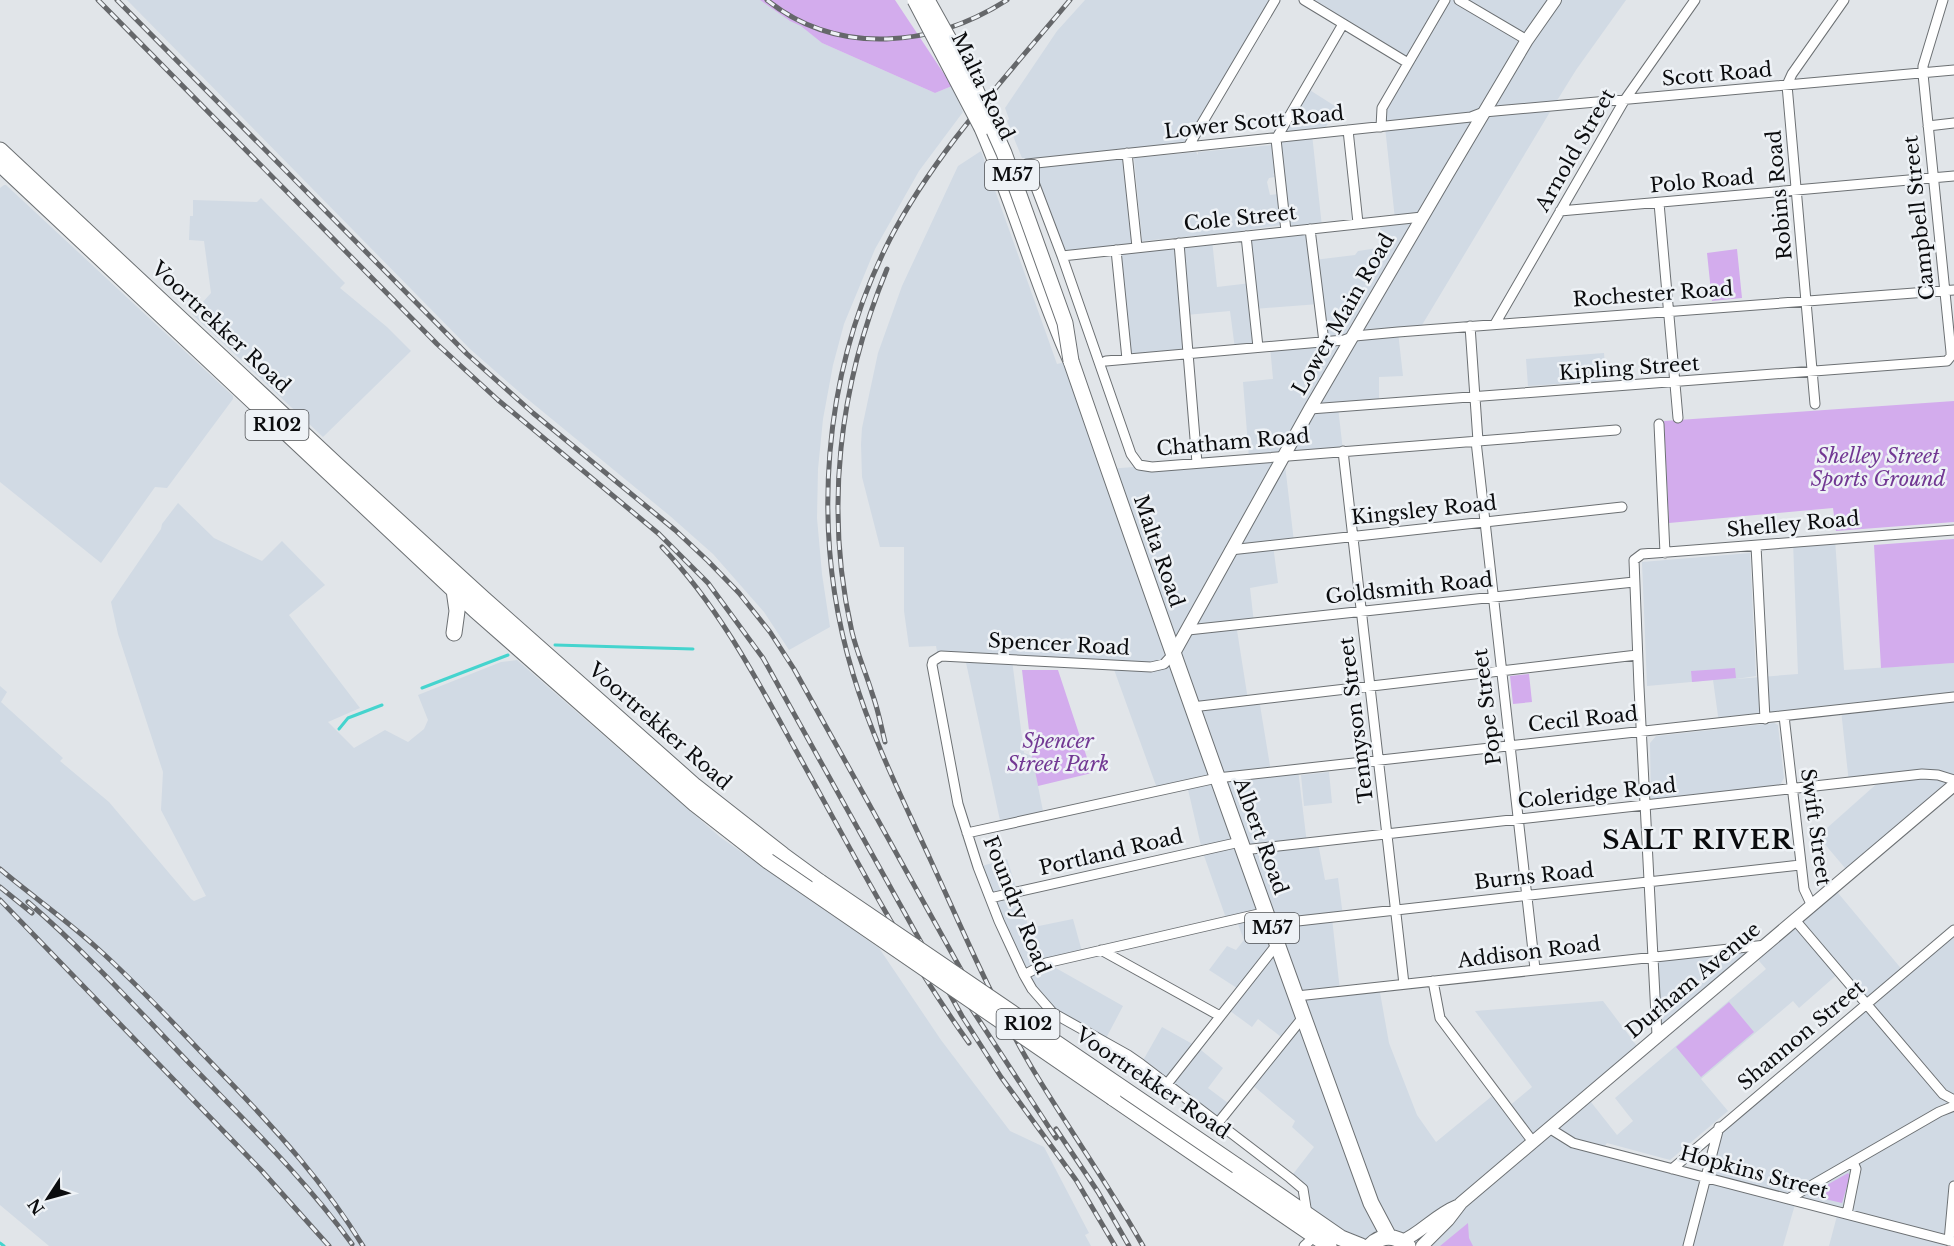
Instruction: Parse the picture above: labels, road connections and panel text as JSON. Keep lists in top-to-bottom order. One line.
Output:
{"streets":{"main road":["Malta Road","M57","Voortrekker Road","R102","Albert Road"],"street":["Scott Road","Lower Scott Road","Arnold Street","Polo Road","Robins Road","Cole Street","Campbell Street","Rochester Road","Lower Main Road","Kipling Street","Chatham Road","Kingsley Road","Shelley Road","Goldsmith Road","Spencer Road","Pope Street","Cecil Road","Tennyson Street","Coleridge Road","Swift Street","Portland Road","Burns Road","Foundry Road","Addison Road","Durham Avenue","Shannon Street","Hopkins Street"]},"crossings":[["Scott Road","Lower Scott Road"],["Scott Road","Arnold Street"],["Scott Road","Robins Road"],["Scott Road","Campbell Street"],["Scott Road","Lower Main Road"],["Malta Road","Lower Main Road"],["Malta Road","Spencer Road"],["Malta Road","Albert Road"],["Lower Scott Road","Lower Main Road"],["Lower Scott Road","Chatham Road"],["Arnold Street","Polo Road"],["Arnold Street","Rochester Road"],["Polo Road","Robins Road"],["Polo Road","Campbell Street"],["Robins Road","Rochester Road"],["Robins Road","Kipling Street"],["Cole Street","Lower Main Road"],["Cole Street","Chatham Road"],["Campbell Street","Rochester Road"],["Campbell Street","Kipling Street"],["Rochester Road","Lower Main Road"],["Rochester Road","Pope Street"],["Lower Main Road","Kipling Street"],["Lower Main Road","Chatham Road"],["Lower Main Road","Kingsley Road"],["Lower Main Road","Goldsmith Road"],["Lower Main Road","Spencer Road"],["Lower Main Road","Albert Road"],["Voortrekker Road","Albert Road"],["Voortrekker Road","Foundry Road"],["Voortrekker Road","Durham Avenue"],["Kipling Street","Pope Street"],["Chatham Road","Pope Street"],["Chatham Road","Tennyson Street"],["Kingsley Road","Pope Street"],["Kingsley Road","Tennyson Street"],["Shelley Road","Goldsmith Road"],["Goldsmith Road","Pope Street"],["Goldsmith Road","Tennyson Street"],["Spencer Road","Albert Road"],["Spencer Road","Foundry Road"],["Pope Street","Cecil Road"],["Pope Street","Coleridge Road"],["Pope Street","Burns Road"],["Pope Street","Addison Road"],["Cecil Road","Tennyson Street"],["Cecil Road","Swift Street"],["Cecil Road","Albert Road"],["Cecil Road","Foundry Road"],["Tennyson Street","Coleridge Road"],["Tennyson Street","Burns Road"],["Tennyson Street","Addison Road"],["Coleridge Road","Swift Street"],["Coleridge Road","Albert Road"],["Coleridge Road","Portland Road"],["Swift Street","Burns Road"],["Swift Street","Durham Avenue"],["Albert Road","Portland Road"],["Albert Road","Burns Road"],["Albert Road","Addison Road"],["Albert Road","Durham Avenue"],["Portland Road","Foundry Road"],["Burns Road","Foundry Road"],["Addison Road","Durham Avenue"],["Durham Avenue","Hopkins Street"],["Shannon Street","Hopkins Street"]],"districts":["SALT RIVER"],"parks":["Shelley Street Sports Ground","Spencer Street Park"],"north":"bottom left"}
